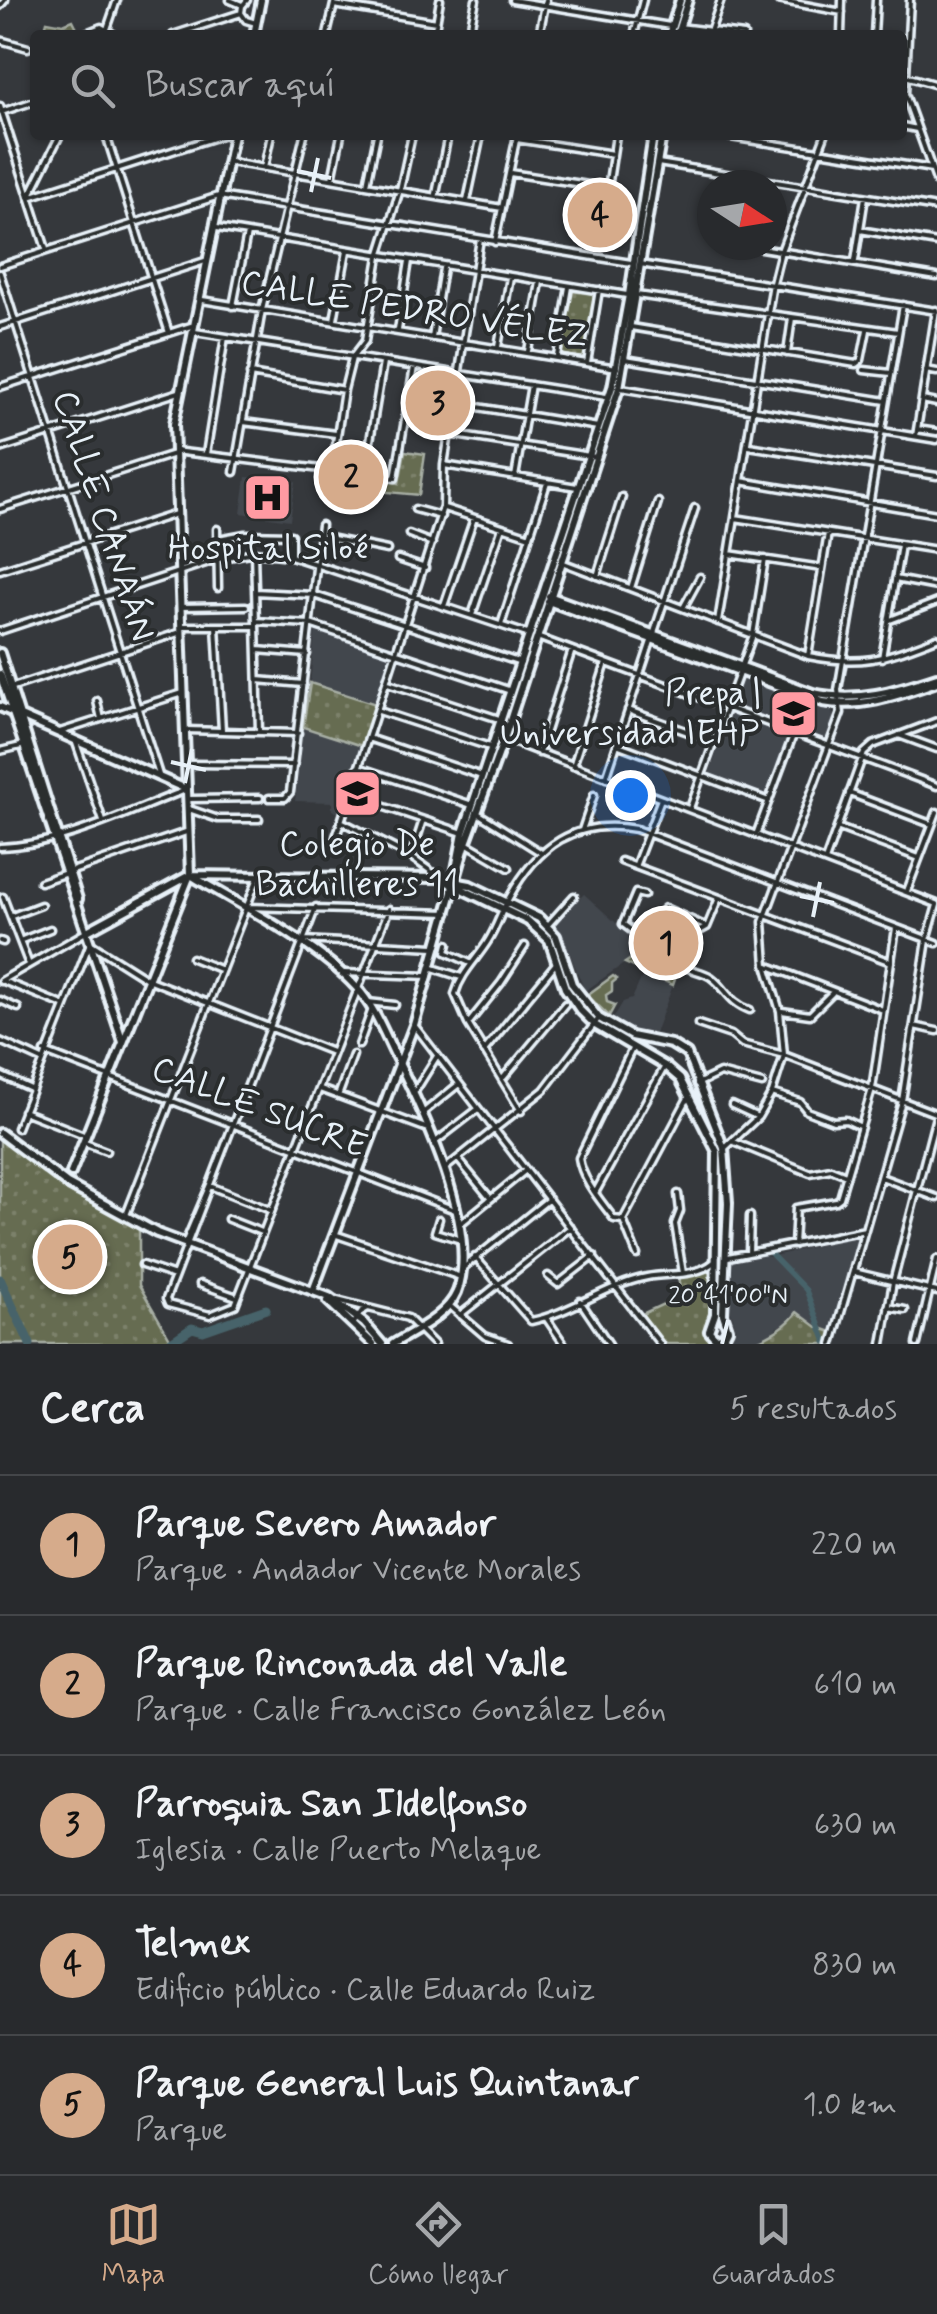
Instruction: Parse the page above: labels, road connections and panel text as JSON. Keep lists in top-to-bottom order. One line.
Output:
{"streets":{"street":["CALLE PEDRO VÉLEZ","CALLE CANAÁN","CALLE SUCRE"]},"places":{"hospital":["Hospital Siloé"],"school or university":["Prepa | Universidad IEHP","Colegio De Bachilleres 11"]},"north":"right","page":{"search":"Buscar aquí","pins":["4","3","2","1","5"],"heading":["Cerca","5 resultados"],"list":[{"mark":"1","name":"Parque Severo Amador","note":"Parque · Andador Vicente Morales","value":"220 m"},{"mark":"2","name":"Parque Rinconada del Valle","note":"Parque · Calle Francisco González León","value":"610 m"},{"mark":"3","name":"Parroquia San Ildelfonso","note":"Iglesia · Calle Puerto Melaque","value":"630 m"},{"mark":"4","name":"Telmex","note":"Edificio público · Calle Eduardo Ruiz","value":"830 m"},{"mark":"5","name":"Parque General Luis Quintanar","note":"Parque","value":"1.0 km"}],"nav":["Mapa","Cómo llegar","Guardados"]},"coordinates":["20°41'00\"N"]}
